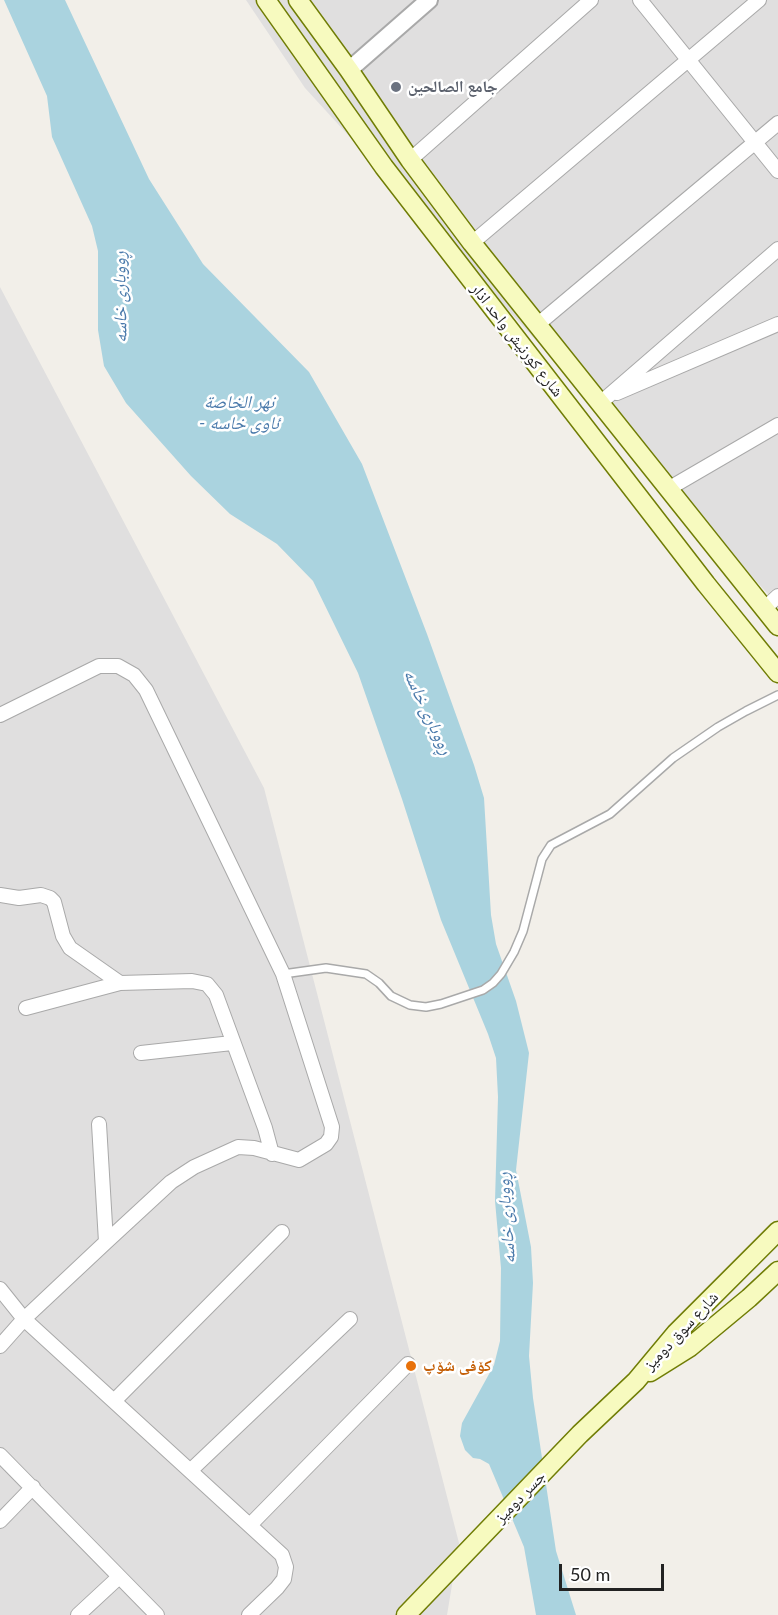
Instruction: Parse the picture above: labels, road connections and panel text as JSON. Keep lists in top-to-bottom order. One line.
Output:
{"streets":{"main road":["شارع كورنيش واحد اذار","شارع سوق دوميز","جسر دوميز"]},"crossings":[["شارع سوق دوميز","جسر دوميز"]],"water":["ڕووباری خاسە","نهر الخاصة - ئاوی خاسە"],"places":["جامع الصالحين","کۆفی شۆپ"],"scale_bar":"50 m"}
